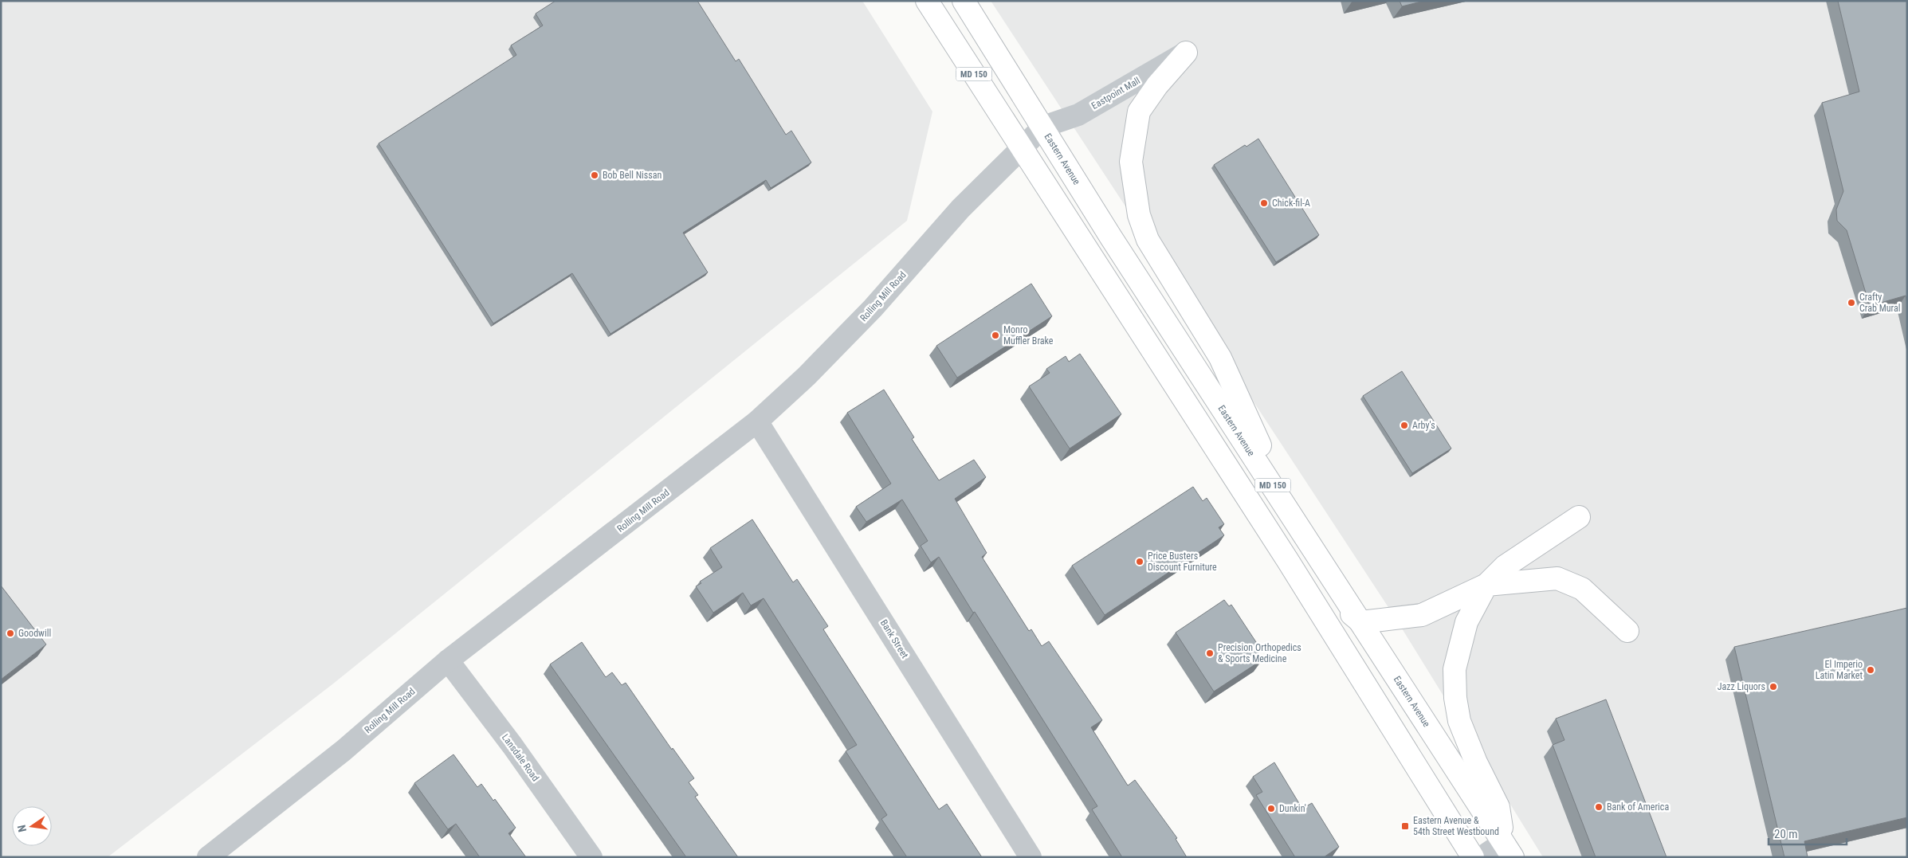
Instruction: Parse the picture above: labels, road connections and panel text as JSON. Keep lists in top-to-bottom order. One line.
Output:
{"streets":{"main road":["MD 150","Eastern Avenue"],"street":["Eastpoint Mall","Rolling Mill Road","Bank Street","Lansdale Road"]},"crossings":[["MD 150","Rolling Mill Road"],["Eastpoint Mall","Eastern Avenue"],["Eastpoint Mall","Rolling Mill Road"],["Eastern Avenue","Rolling Mill Road"],["Rolling Mill Road","Bank Street"],["Rolling Mill Road","Lansdale Road"]],"places":{"other":["Bob Bell Nissan","Chick-fil-A","Crafty Crab Mural","Monro Muffler Brake","Arby's","Price Busters Discount Furniture","Goodwill","Precision Orthopedics & Sports Medicine","El Imperio Latin Market","Jazz Liquors","Bank of America","Dunkin'"],"transit":["Eastern Avenue & 54th Street Westbound"]},"scale_bar":"20 m","north":"left"}
